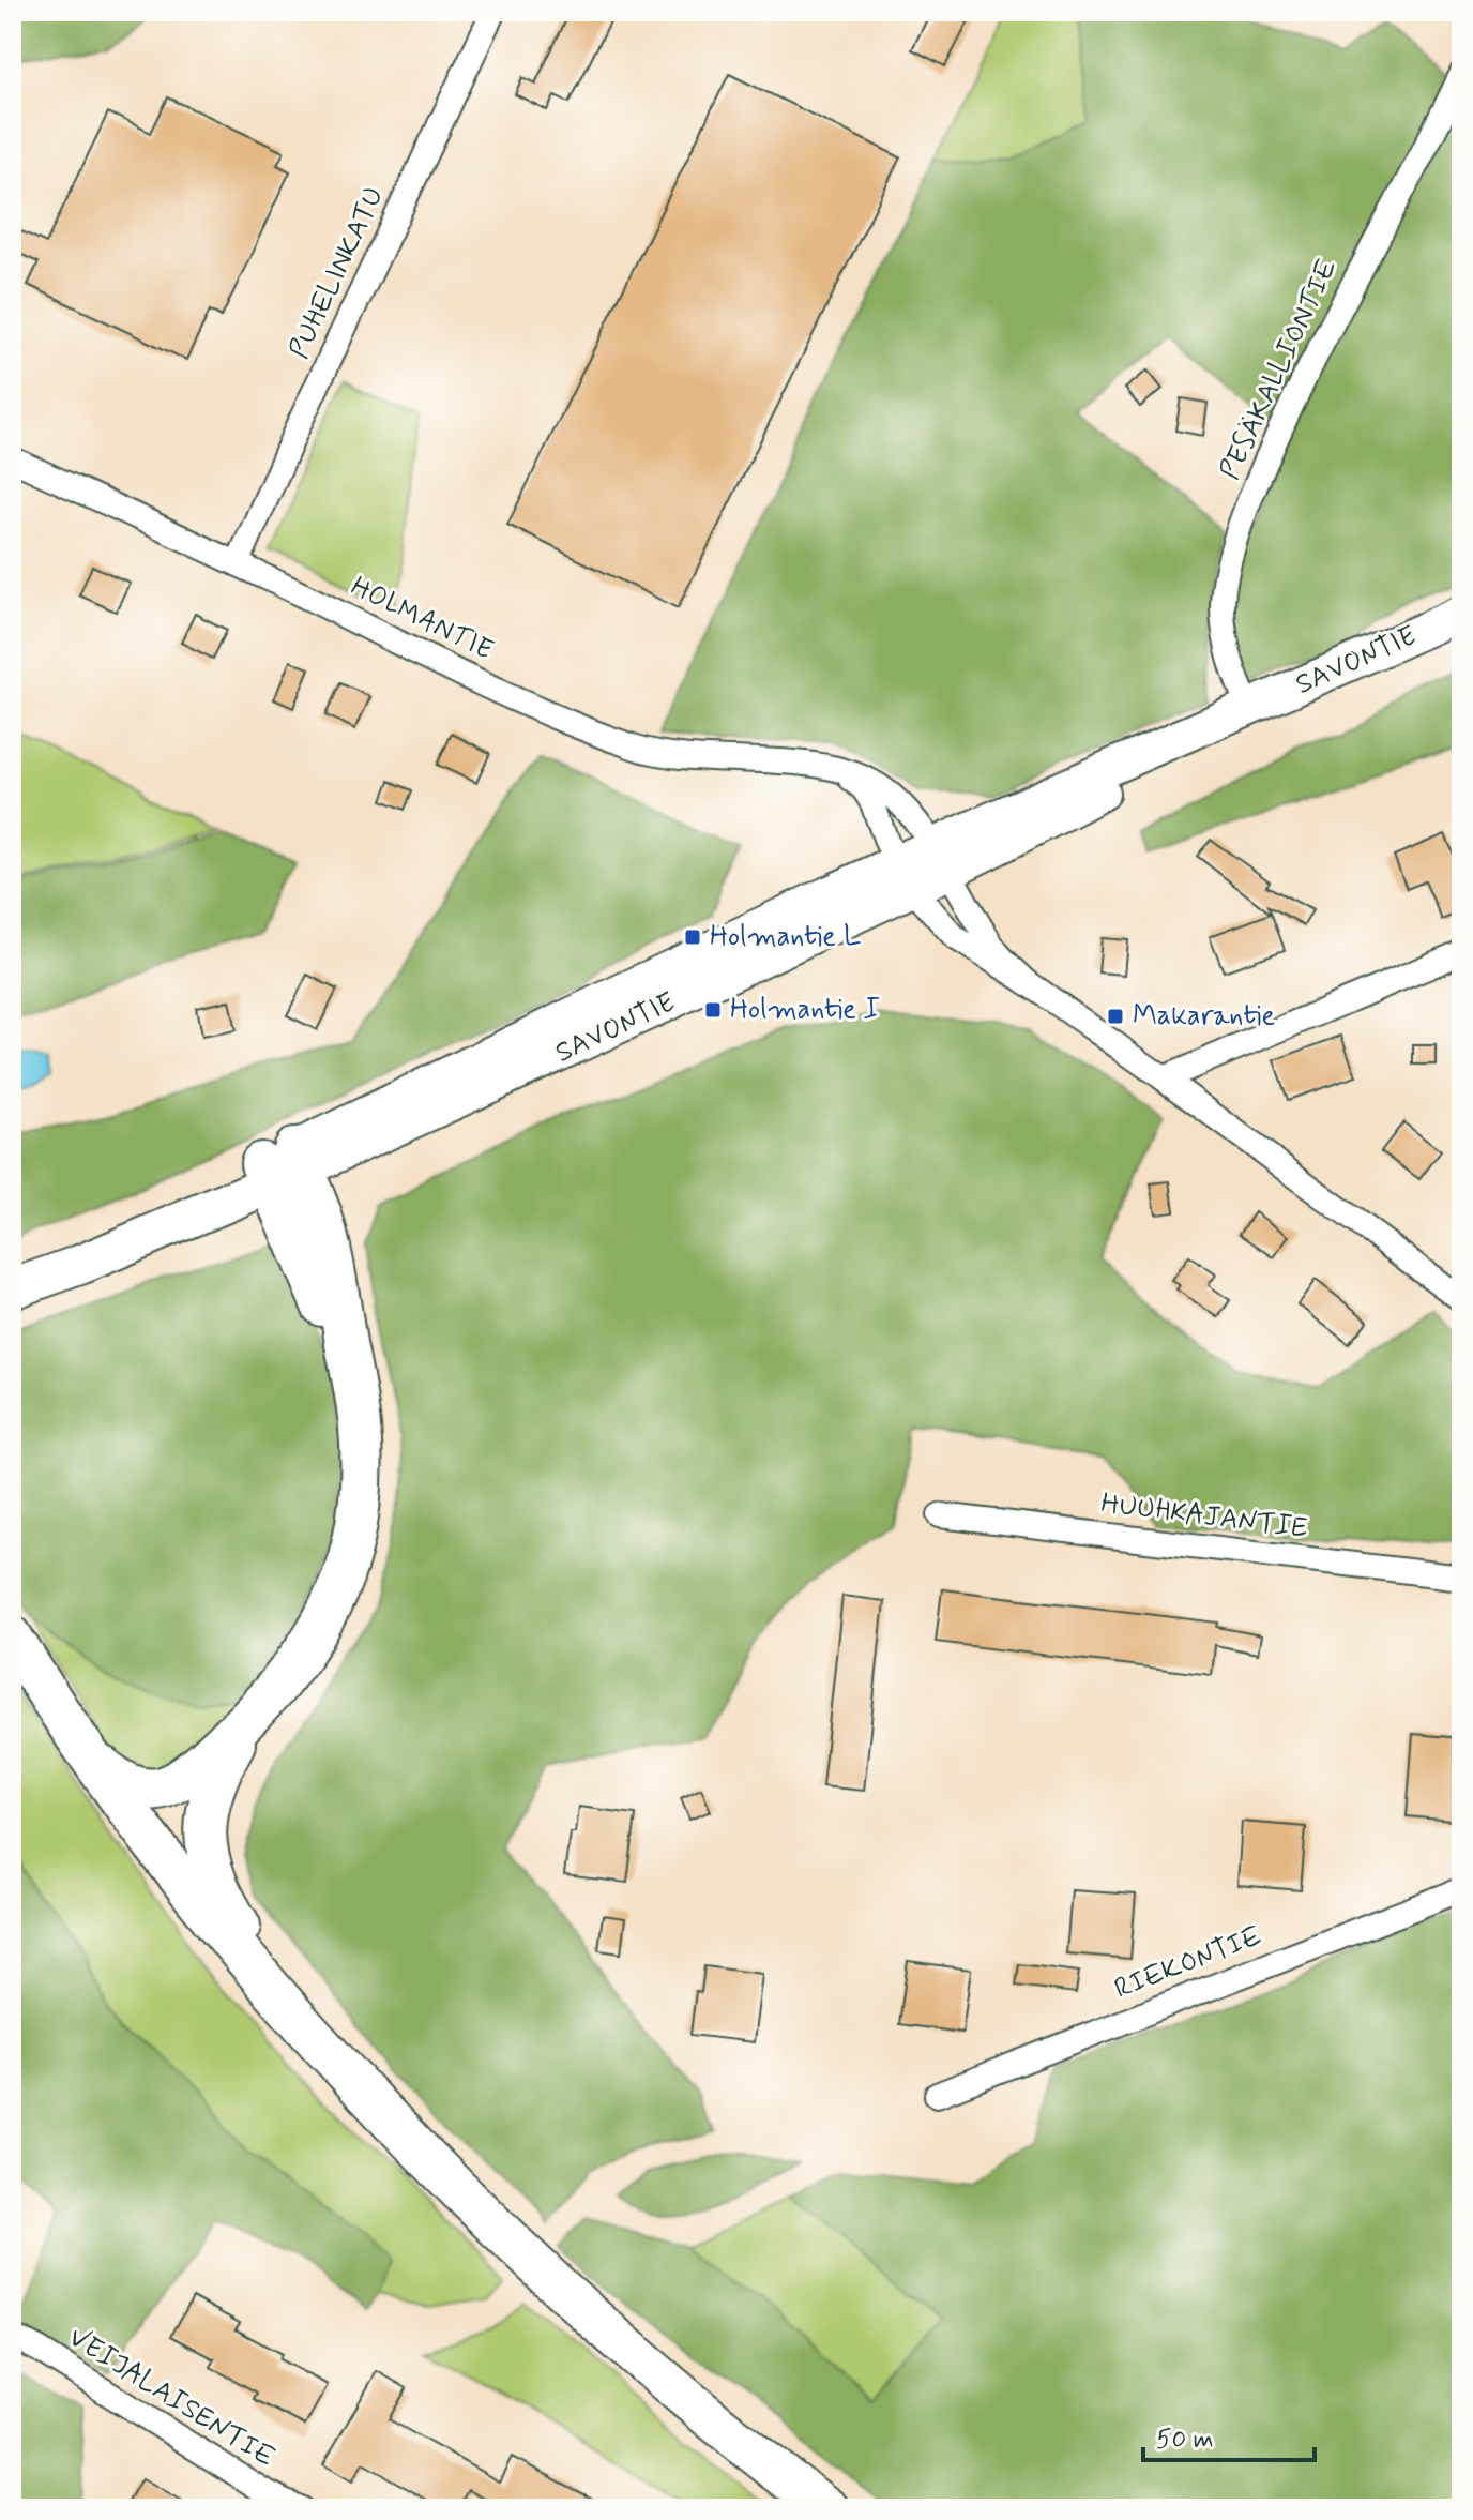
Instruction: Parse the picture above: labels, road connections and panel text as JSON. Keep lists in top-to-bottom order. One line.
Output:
{"streets":{"main road":["SAVONTIE"],"street":["PUHELINKATU","PESÄKALLIONTIE","HOLMANTIE","HUUHKAJANTIE","RIEKONTIE","VEIJALAISENTIE"]},"crossings":[["PUHELINKATU","HOLMANTIE"],["PESÄKALLIONTIE","SAVONTIE"],["HOLMANTIE","SAVONTIE"]],"places":{"transit":["Holmantie L","Holmantie I","Makarantie"]},"scale_bar":"50 m"}
